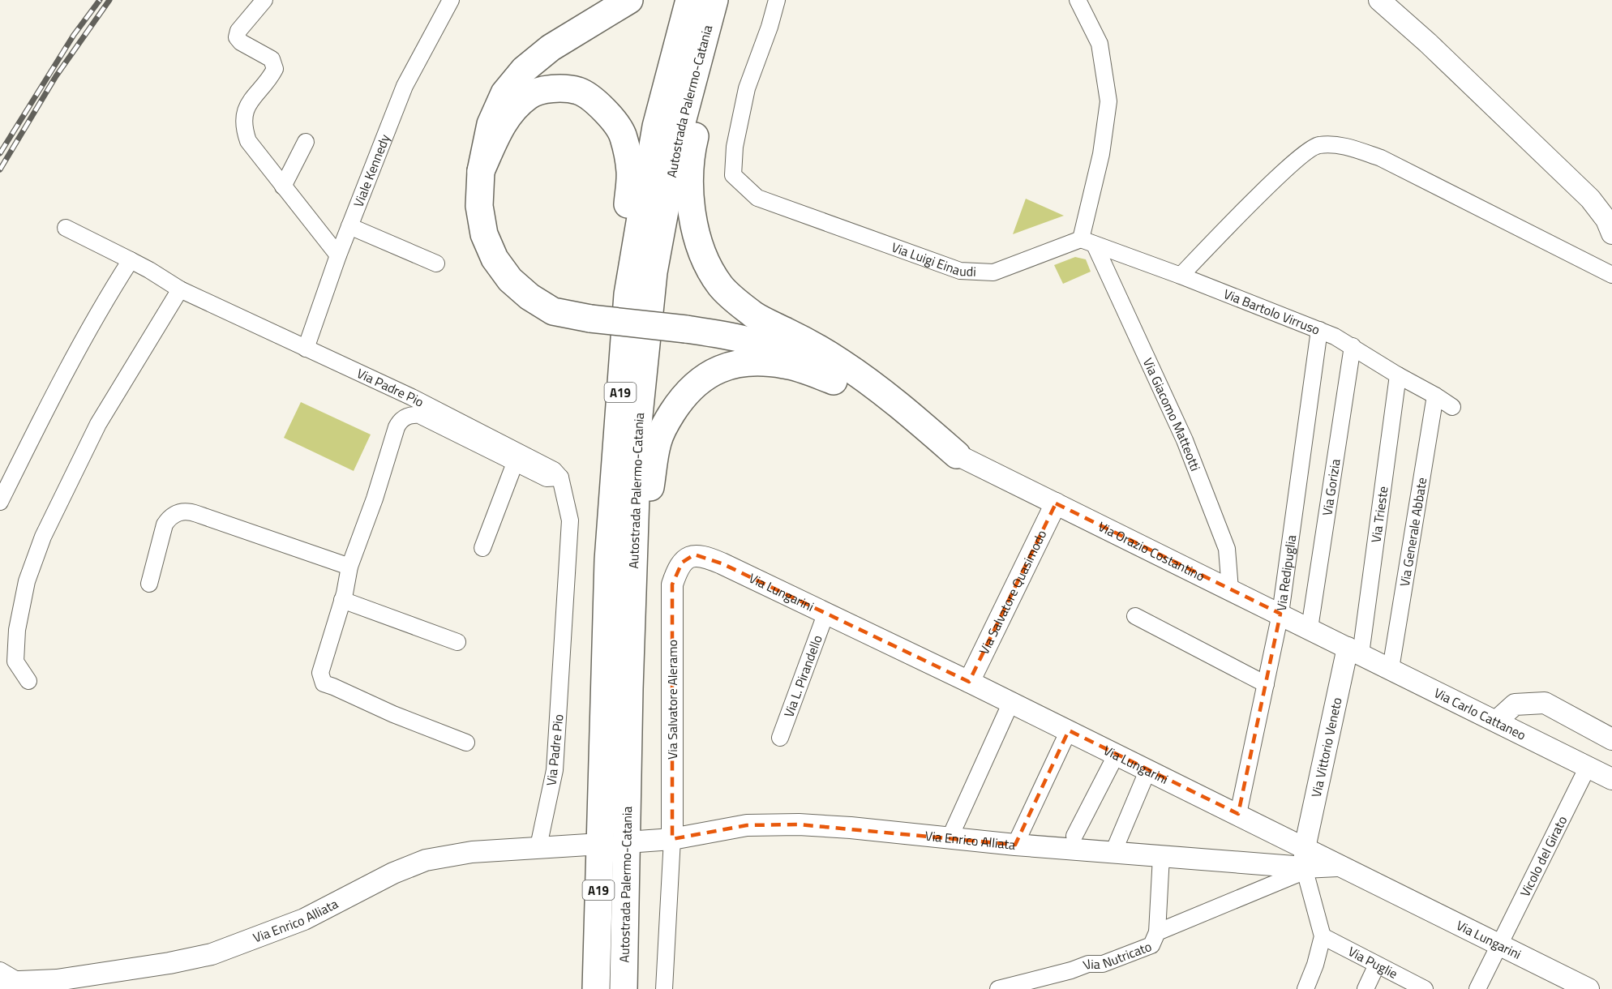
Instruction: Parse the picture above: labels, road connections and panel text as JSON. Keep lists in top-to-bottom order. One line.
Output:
{"streets":{"highway":["Autostrada Palermo-Catania","A19"],"street":["Viale Kennedy","Via Luigi Einaudi","Via Bartolo Virruso","Via Padre Pio","Via Giacomo Matteotti","Via Gorizia","Via Trieste","Via Generale Abbate","Via Orazio Costantino","Via Redipuglia","Via Lungarini","Via Salvatore Quasimodo","Via L. Pirandello","Via Salvatore Aleramo","Via Carlo Cattaneo","Via Vittorio Veneto","Via Enrico Alliata","Vicolo del Girato","Via Nutricato","Via Puglie"]},"crossings":[["Viale Kennedy","Via Padre Pio"],["Via Luigi Einaudi","Via Bartolo Virruso"],["Via Luigi Einaudi","Via Giacomo Matteotti"],["Via Bartolo Virruso","Via Giacomo Matteotti"],["Via Bartolo Virruso","Via Gorizia"],["Via Bartolo Virruso","Via Trieste"],["Via Bartolo Virruso","Via Generale Abbate"],["Via Bartolo Virruso","Via Redipuglia"],["Via Padre Pio","Via Enrico Alliata"],["Via Giacomo Matteotti","Via Orazio Costantino"],["Via Gorizia","Via Orazio Costantino"],["Via Trieste","Via Orazio Costantino"],["Via Trieste","Via Carlo Cattaneo"],["Via Trieste","Via Vittorio Veneto"],["Via Generale Abbate","Via Carlo Cattaneo"],["Via Orazio Costantino","Via Redipuglia"],["Via Orazio Costantino","Via Salvatore Quasimodo"],["Via Orazio Costantino","Via Carlo Cattaneo"],["Via Orazio Costantino","Via Vittorio Veneto"],["Via Redipuglia","Via Lungarini"],["Via Lungarini","Via Salvatore Quasimodo"],["Via Lungarini","Via L. Pirandello"],["Via Lungarini","Via Salvatore Aleramo"],["Via Lungarini","Via Vittorio Veneto"],["Via Lungarini","Via Enrico Alliata"],["Via Lungarini","Vicolo del Girato"],["Via Lungarini","Via Nutricato"],["Via Salvatore Aleramo","Via Enrico Alliata"],["Via Carlo Cattaneo","Via Vittorio Veneto"],["Via Carlo Cattaneo","Vicolo del Girato"],["Via Vittorio Veneto","Via Enrico Alliata"],["Via Vittorio Veneto","Via Nutricato"],["Via Enrico Alliata","Via Nutricato"]]}
